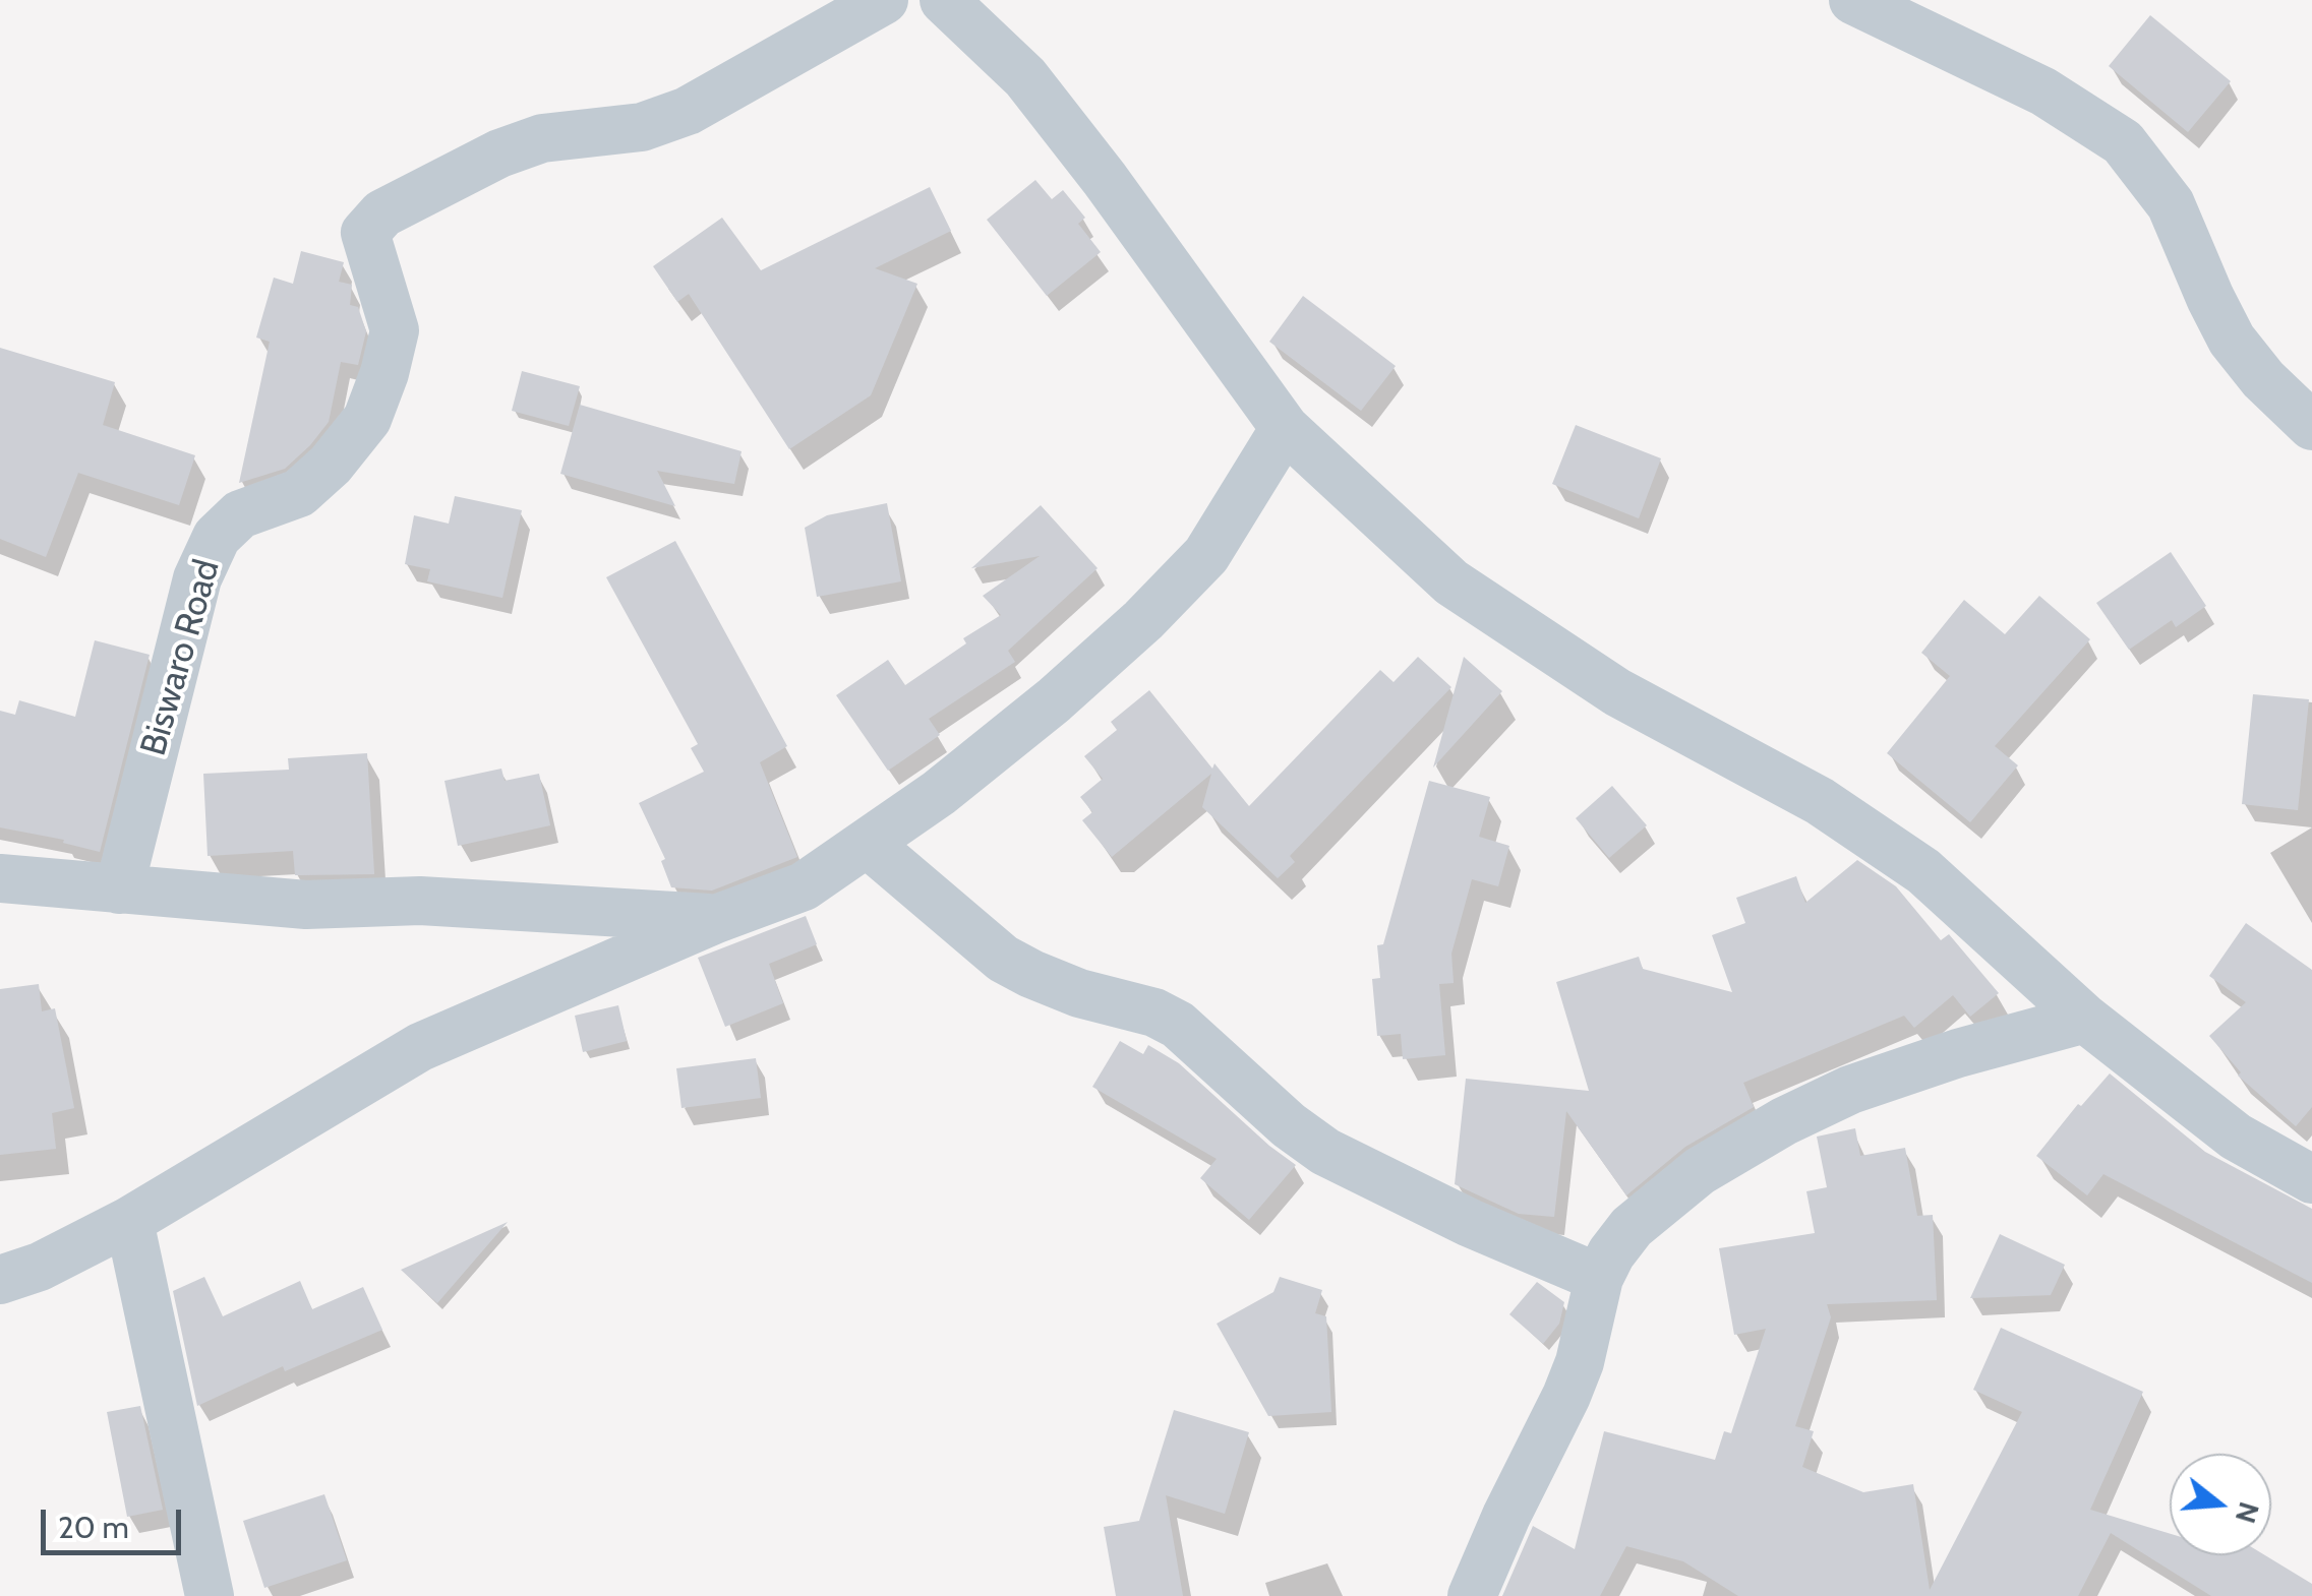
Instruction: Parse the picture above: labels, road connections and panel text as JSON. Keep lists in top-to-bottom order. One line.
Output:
{"streets":{"street":["Biswaro Road"]},"scale_bar":"20 m","north":"right"}
